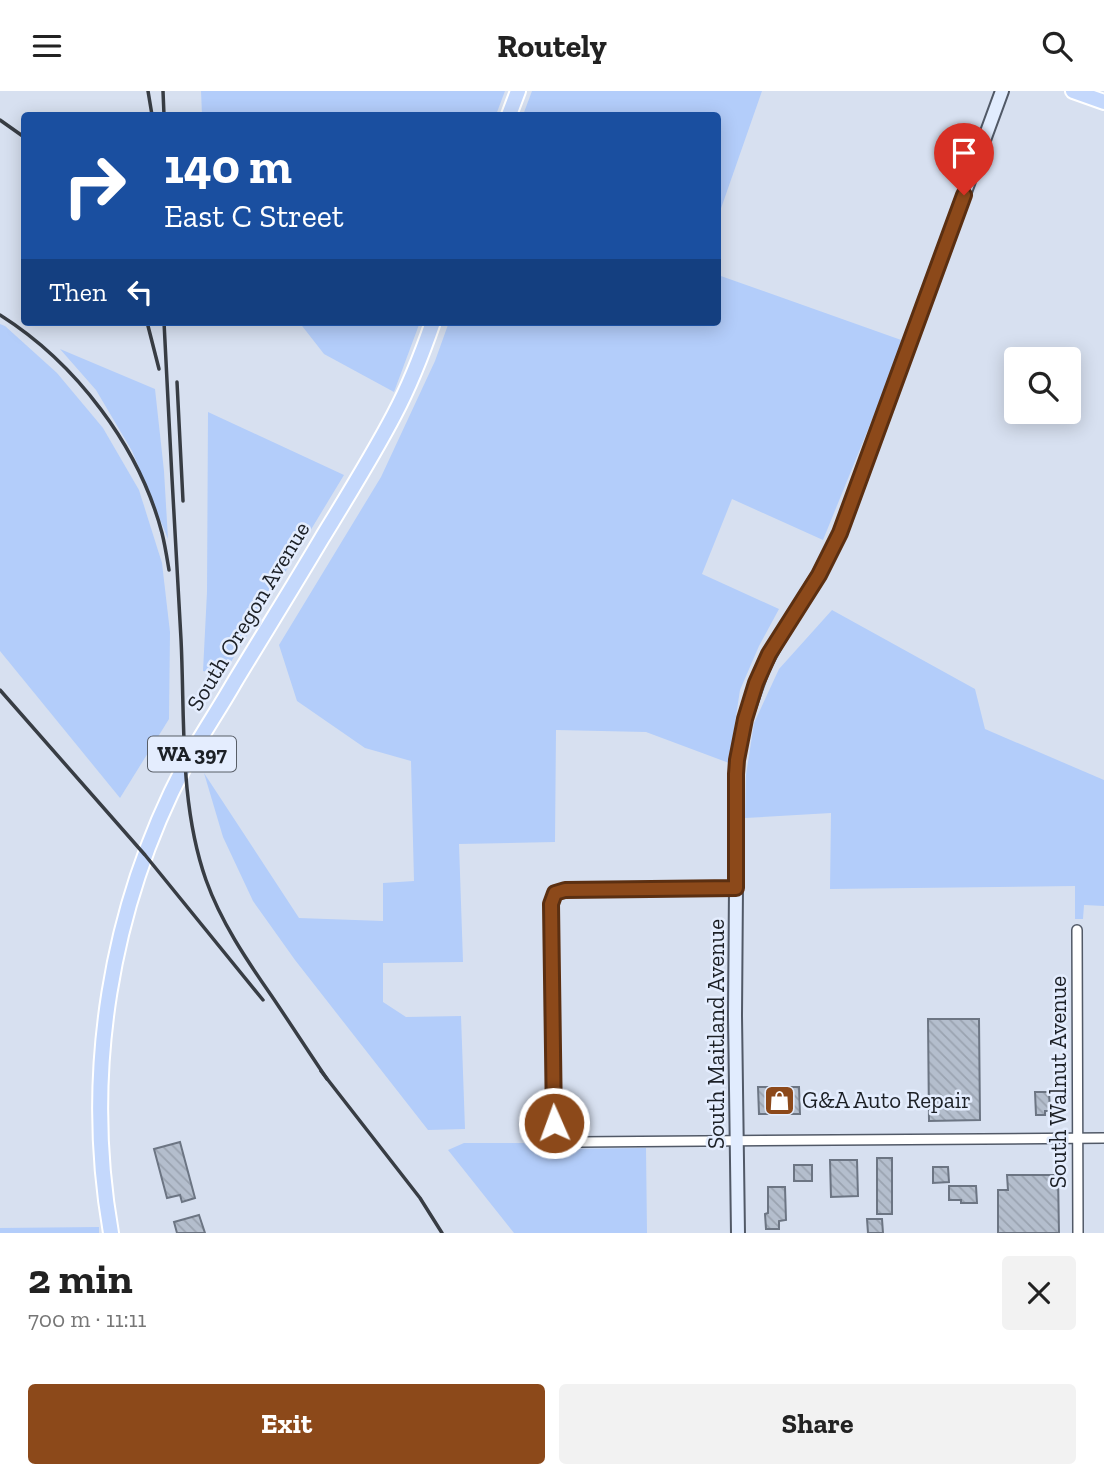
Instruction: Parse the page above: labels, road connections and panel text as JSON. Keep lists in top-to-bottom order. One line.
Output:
{"streets":{"main road":["South Oregon Avenue","WA 397"],"street":["South Maitland Avenue","South Walnut Avenue"]},"places":{"shop":["G&A Auto Repair"]},"page":{"header":"Routely","turn":["140 m","East C Street"],"then":"Then","heading":["2 min","700 m · 11:11"],"buttons":["Exit","Share"]}}
